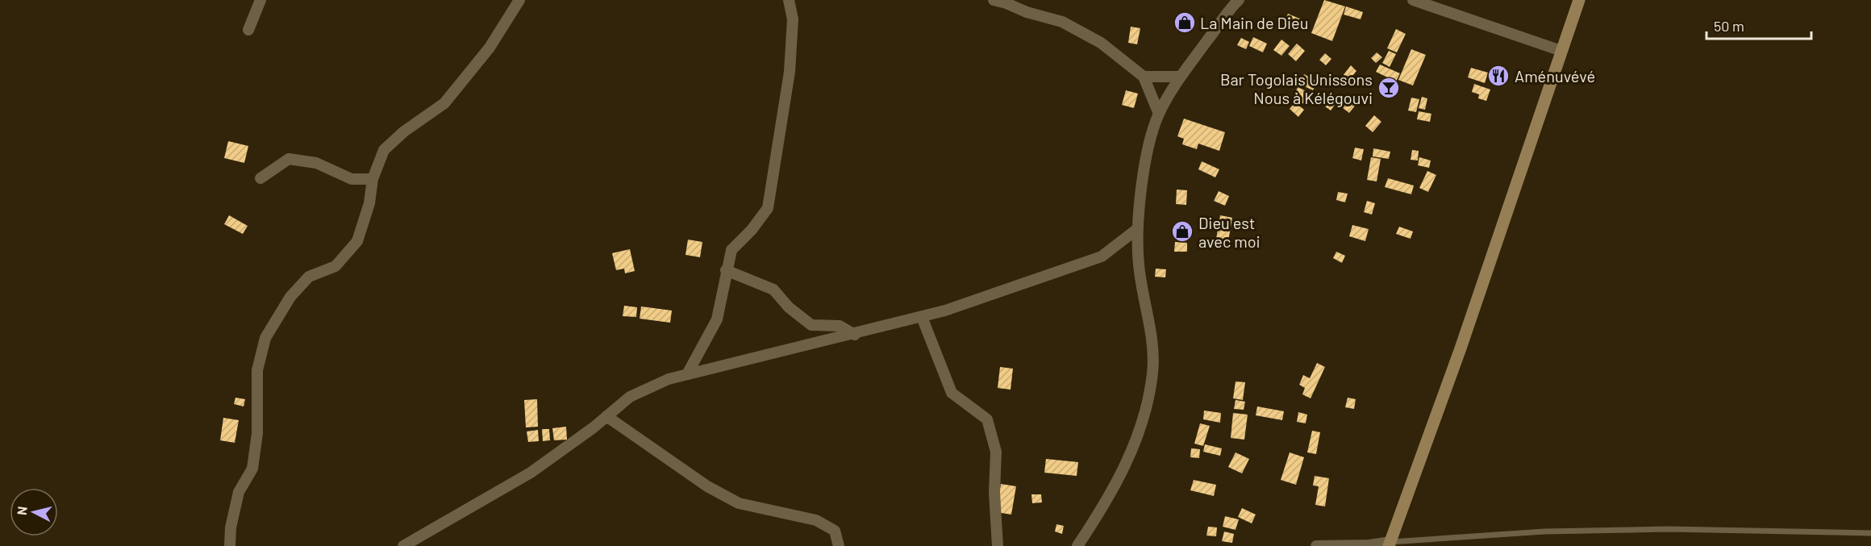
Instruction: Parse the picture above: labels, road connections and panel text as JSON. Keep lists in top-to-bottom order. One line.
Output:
{"places":{"shop":["La Main de Dieu","Dieu est avec moi"],"restaurant":["Aménuvévé"],"bar":["Bar Togolais Unissons Nous à Kélégouvi"]},"scale_bar":"50 m","north":"left"}
